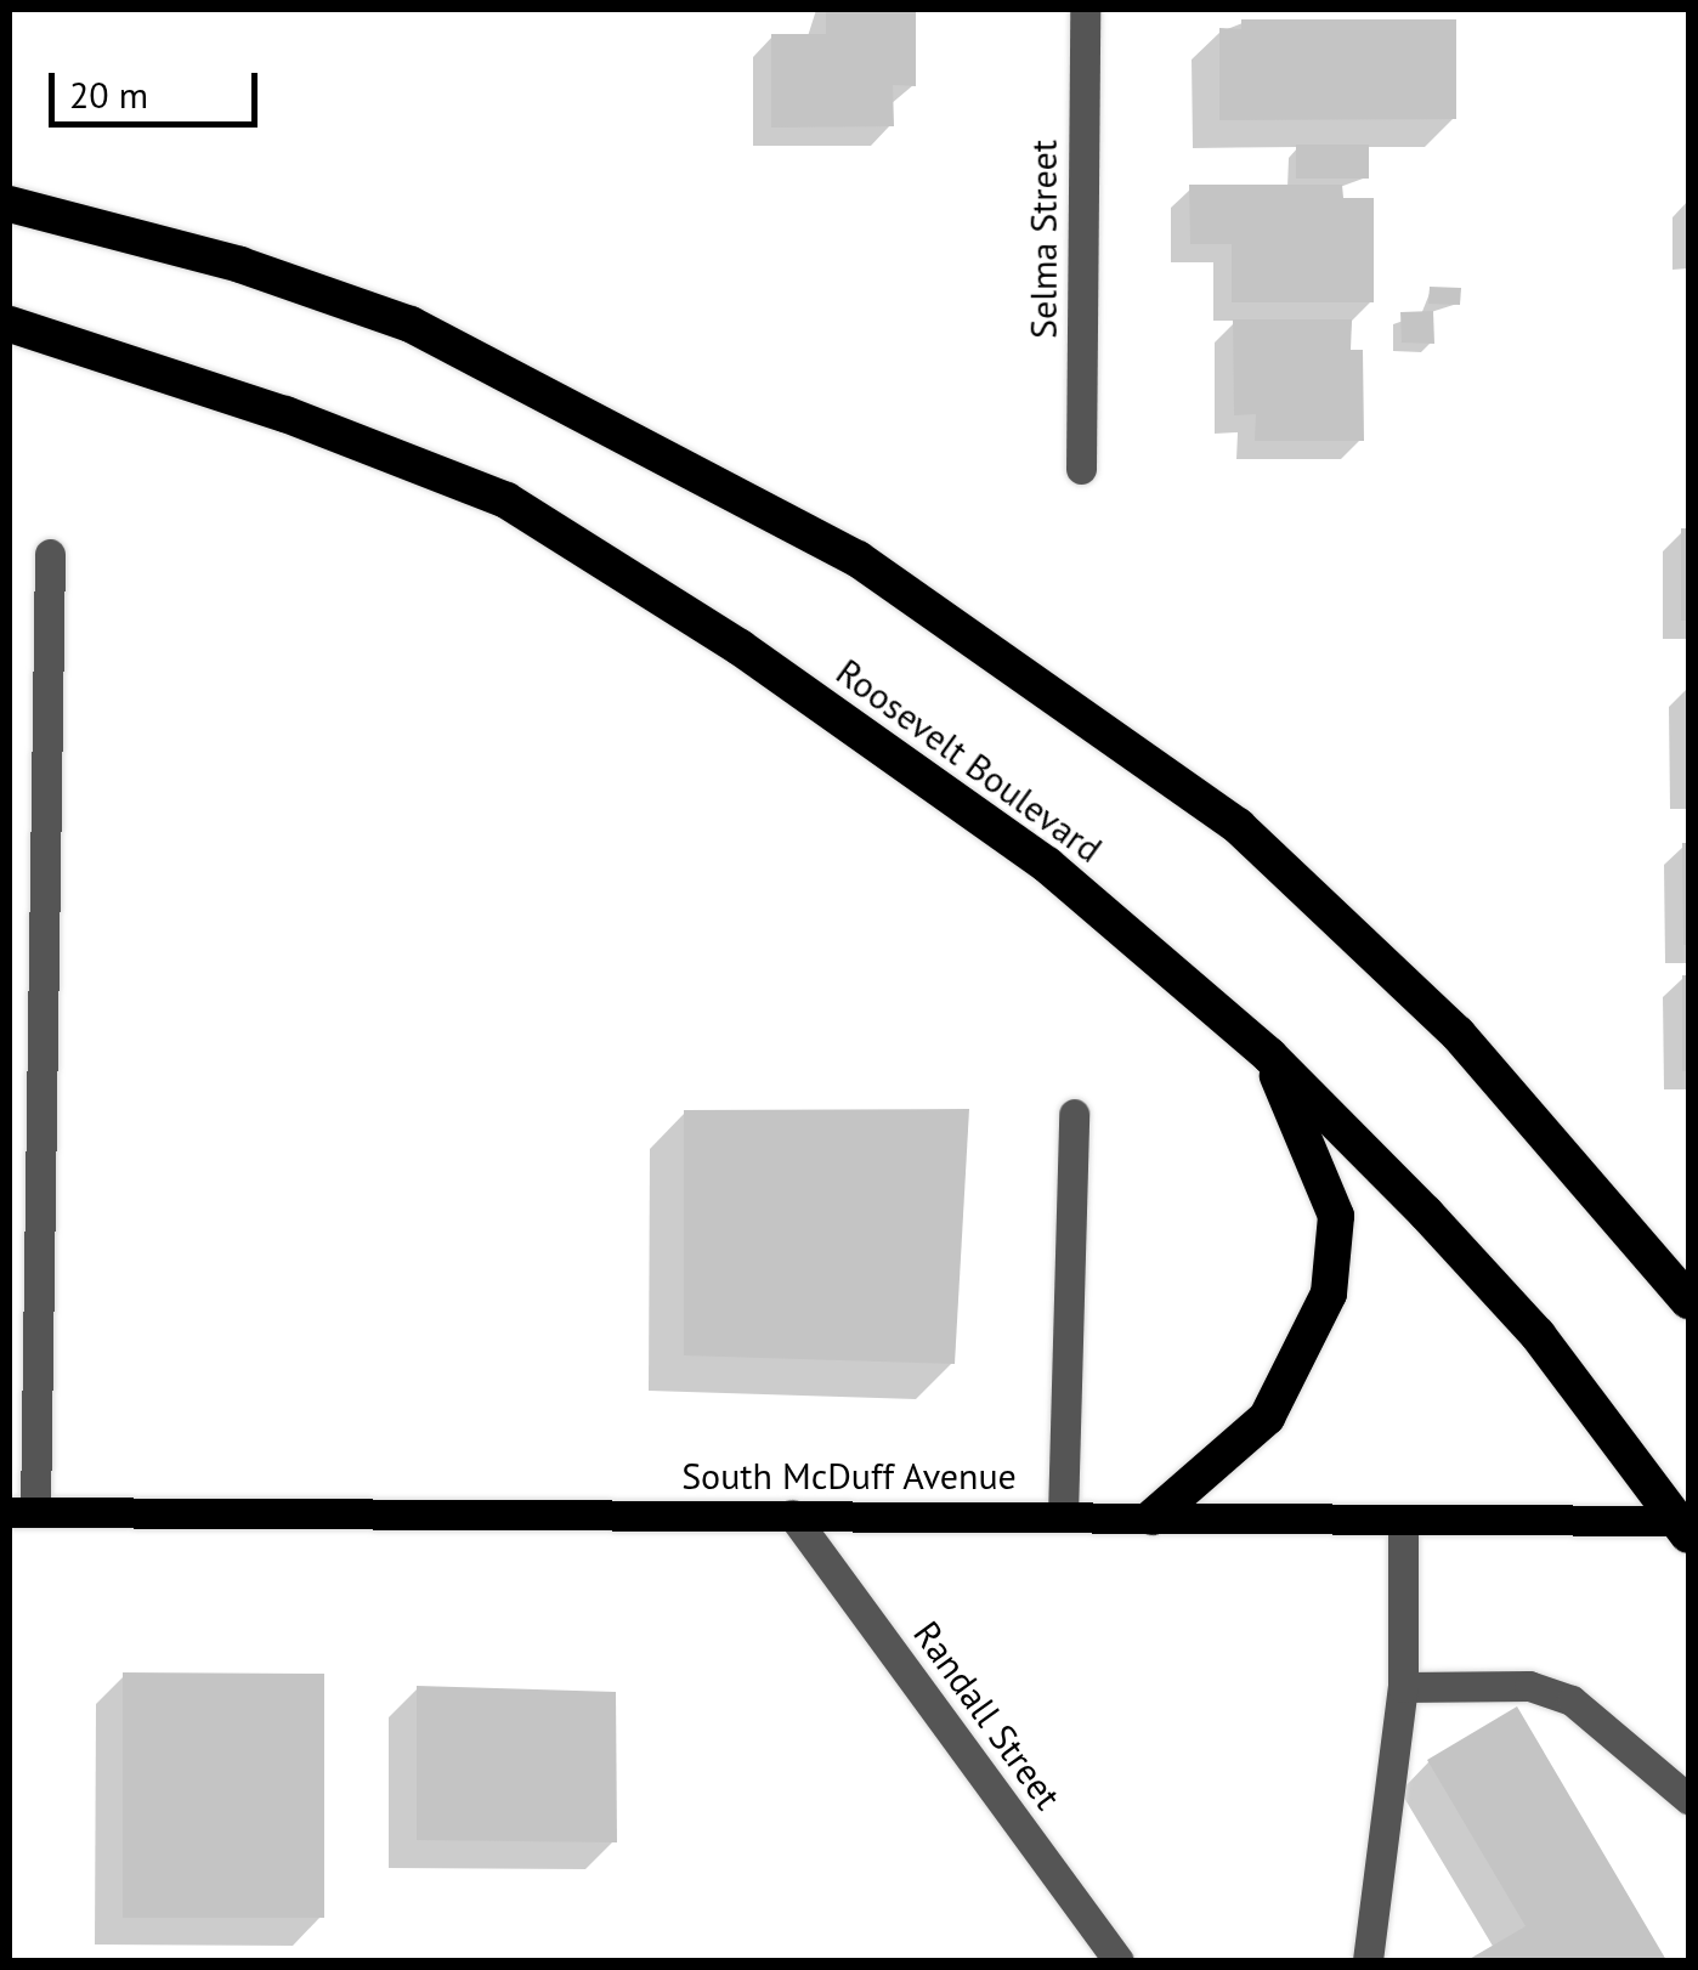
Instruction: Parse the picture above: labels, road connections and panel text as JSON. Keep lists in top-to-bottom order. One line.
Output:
{"streets":{"highway":["Roosevelt Boulevard"],"main road":["South McDuff Avenue"],"street":["Selma Street","Randall Street"]},"crossings":[["Roosevelt Boulevard","South McDuff Avenue"],["South McDuff Avenue","Randall Street"]],"scale_bar":"20 m"}
